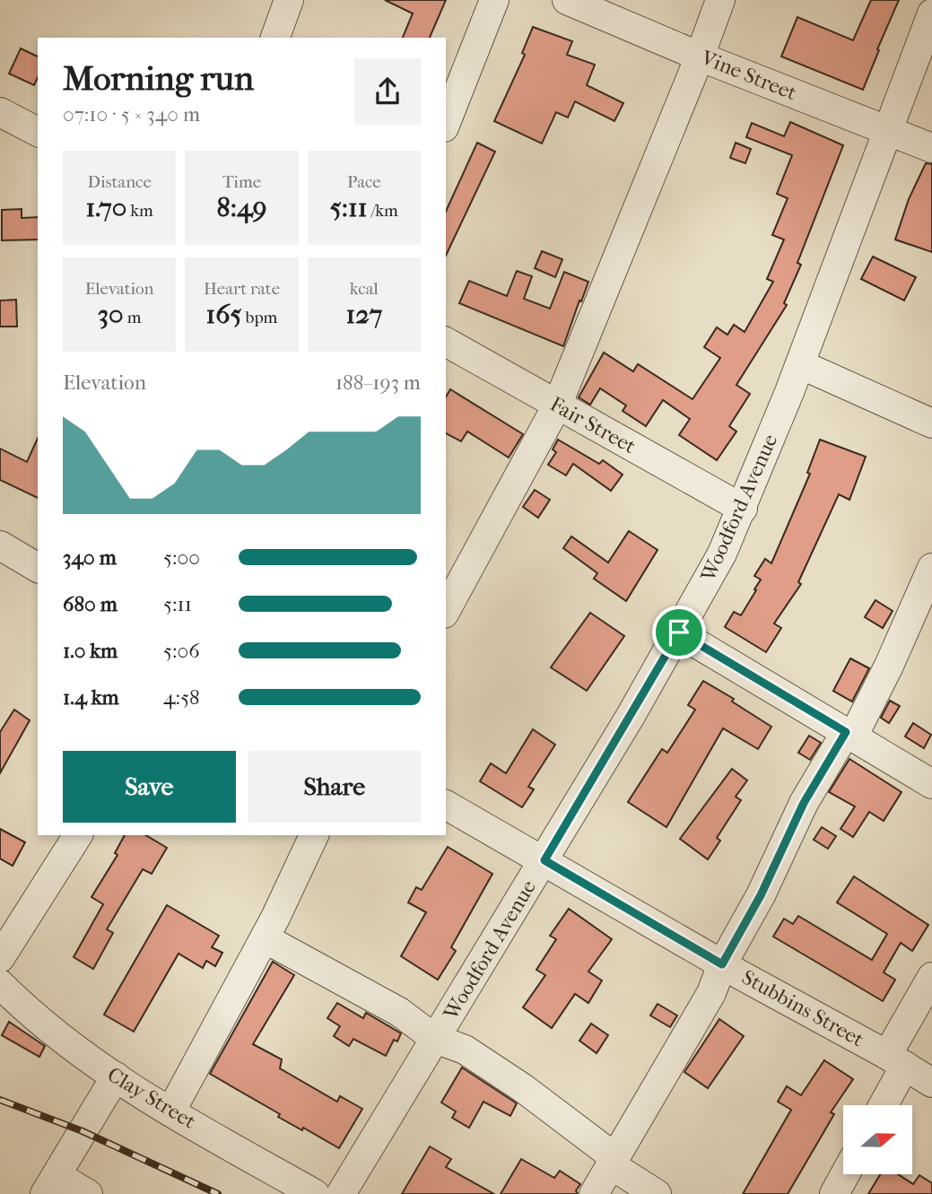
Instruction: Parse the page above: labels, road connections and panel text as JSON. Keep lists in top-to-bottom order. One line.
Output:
{"streets":{"street":["Vine Street","Fair Street","Woodford Avenue","Stubbins Street","Clay Street"]},"crossings":[["Vine Street","Woodford Avenue"],["Fair Street","Woodford Avenue"],["Woodford Avenue","Stubbins Street"]],"north":"right","page":{"heading":["Morning run","07:10 · 5 × 340 m"],"stats":[["Distance","1.70 km"],["Time","8:49"],["Pace","5:11 /km"],["Elevation","30 m"],["Heart rate","165 bpm"],["kcal","127"]],"chart":["Elevation","188–193 m"],"list":[{"name":"340 m","note":"5:00"},{"name":"680 m","note":"5:11"},{"name":"1.0 km","note":"5:06"},{"name":"1.4 km","note":"4:58"}],"buttons":["Save","Share"]}}
